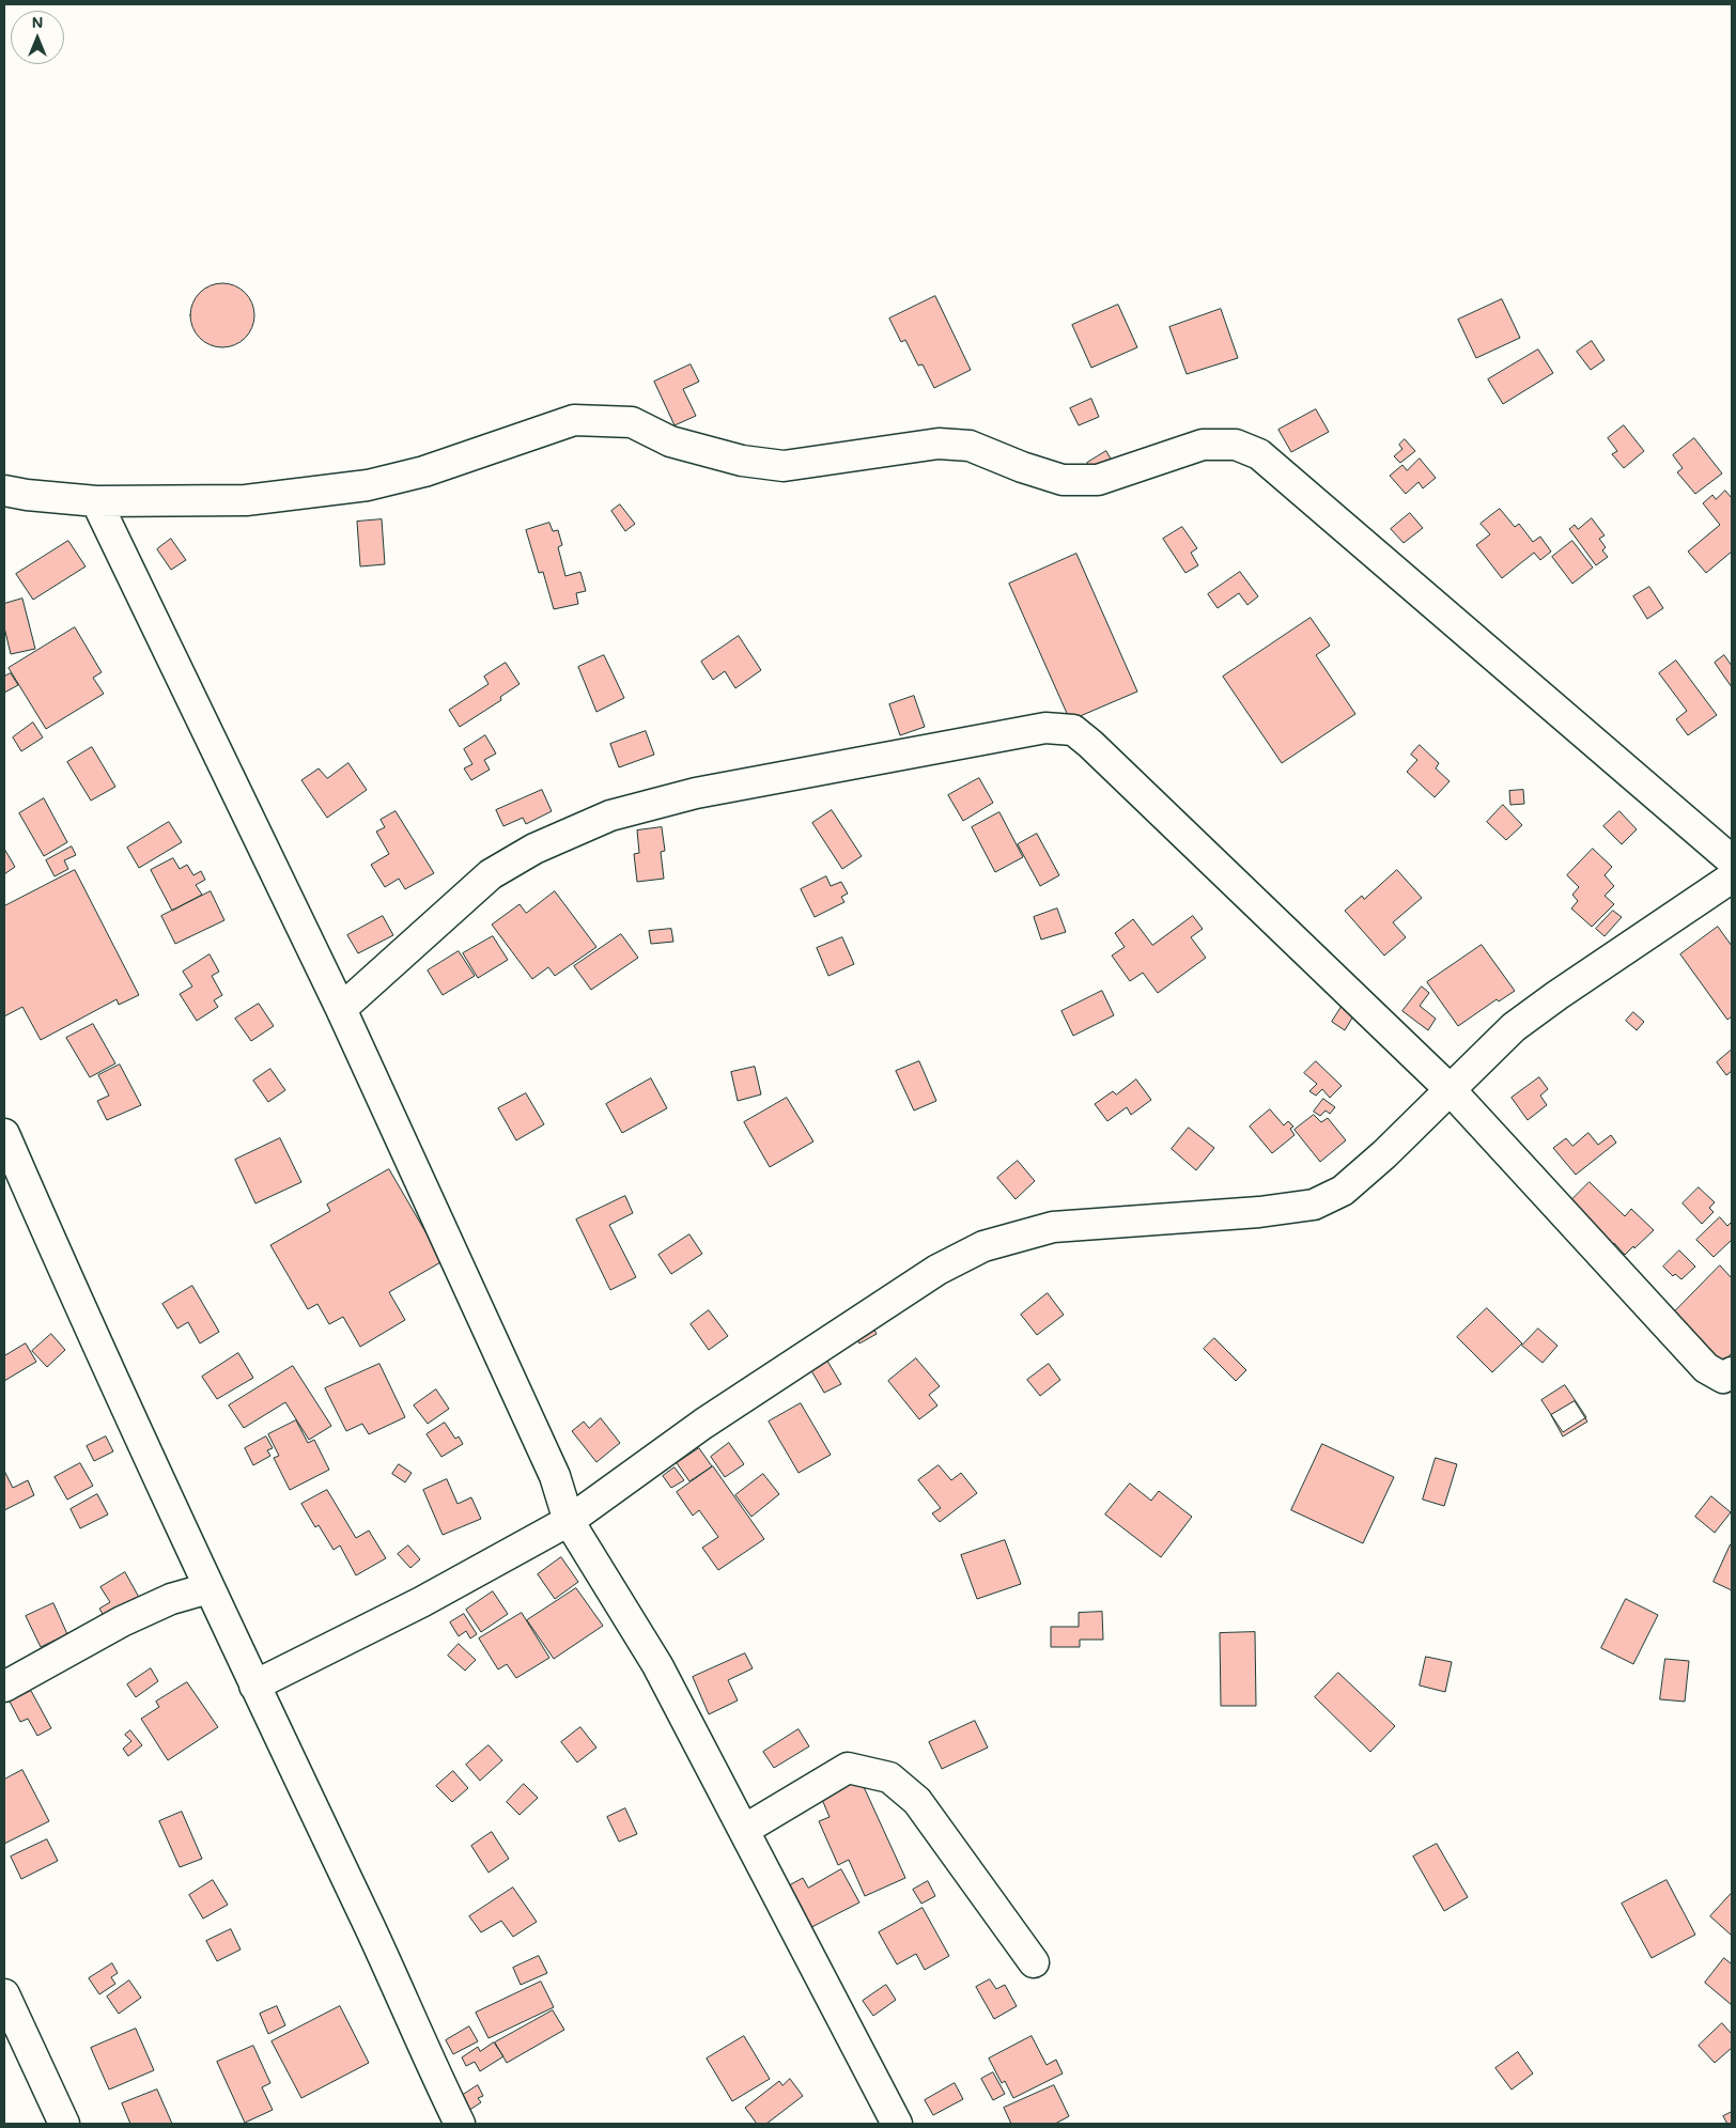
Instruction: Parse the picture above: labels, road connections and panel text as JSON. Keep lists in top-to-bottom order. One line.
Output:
{"north":"top"}
